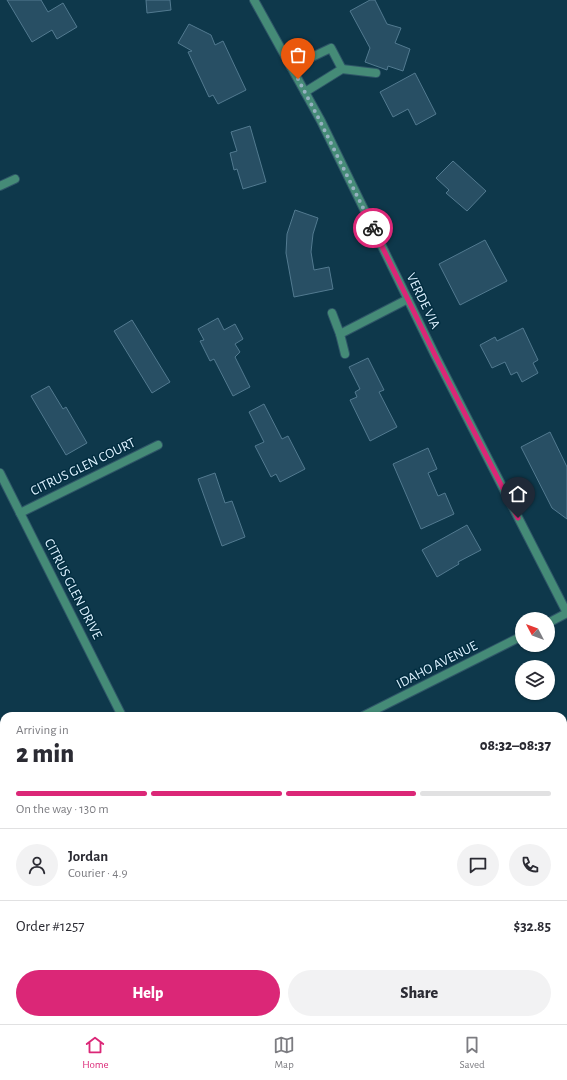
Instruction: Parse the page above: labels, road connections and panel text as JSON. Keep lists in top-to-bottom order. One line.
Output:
{"streets":{"street":["VERDE VIA","CITRUS GLEN COURT","CITRUS GLEN DRIVE","IDAHO AVENUE"]},"crossings":[["CITRUS GLEN COURT","CITRUS GLEN DRIVE"]],"north":"top left","page":{"heading":["2 min","Arriving in","08:32–08:37"],"panel":["Jordan","Courier · 4.9","Order #1257","$32.85"],"bar":"On the way · 130 m","buttons":["Help","Share"],"tabs":["Home","Map","Saved"]}}
